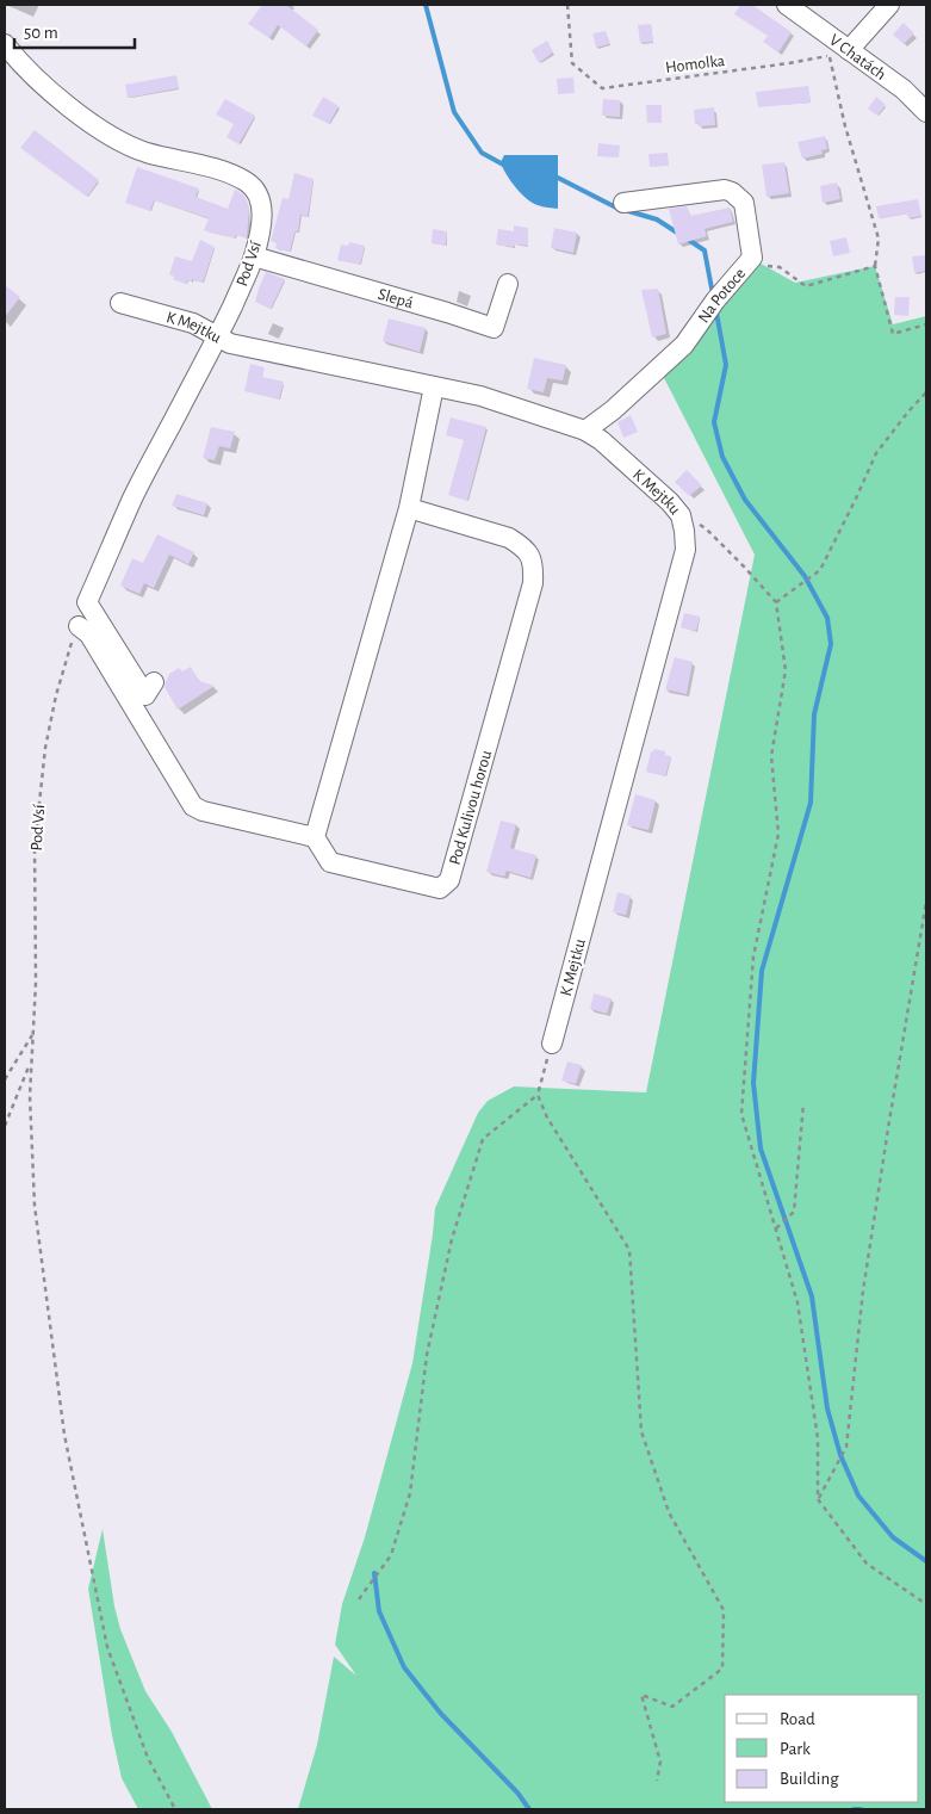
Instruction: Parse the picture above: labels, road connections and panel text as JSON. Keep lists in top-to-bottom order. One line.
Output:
{"streets":{"street":["V Chatách","Pod Vsí","Na Potoce","Slepá","K Mejtku","Pod Kulivou horou"],"path":["Homolka"]},"crossings":[["Pod Vsí","Slepá"],["Pod Vsí","K Mejtku"],["Na Potoce","K Mejtku"]],"legend":["Road","Park","Building"],"scale_bar":"50 m"}
